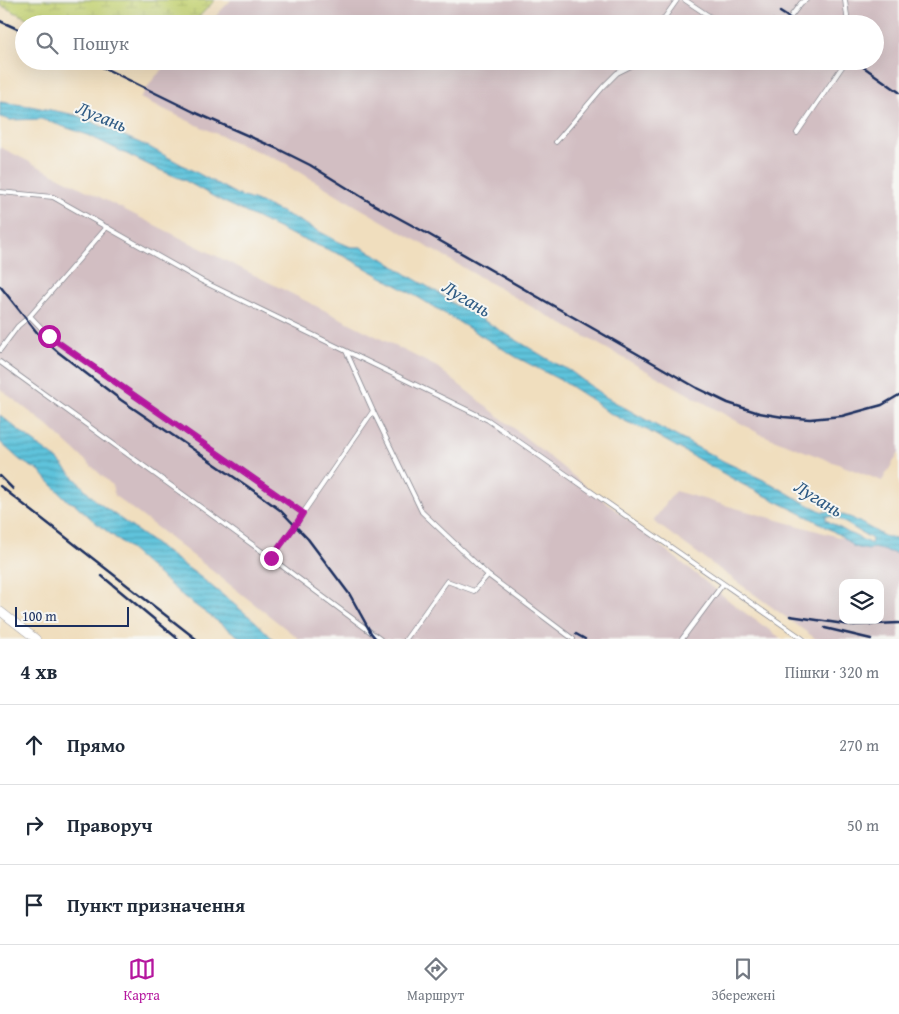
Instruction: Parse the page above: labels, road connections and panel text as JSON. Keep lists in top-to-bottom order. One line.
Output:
{"water":["Лугань"],"scale_bar":"100 m","page":{"search":"Пошук","scale":"100 m","heading":["4 хв","Пішки · 320 m"],"list":[["Прямо","270 m"],["Праворуч","50 m"],"Пункт призначення"],"nav":["Карта","Маршрут","Збережені"]}}
